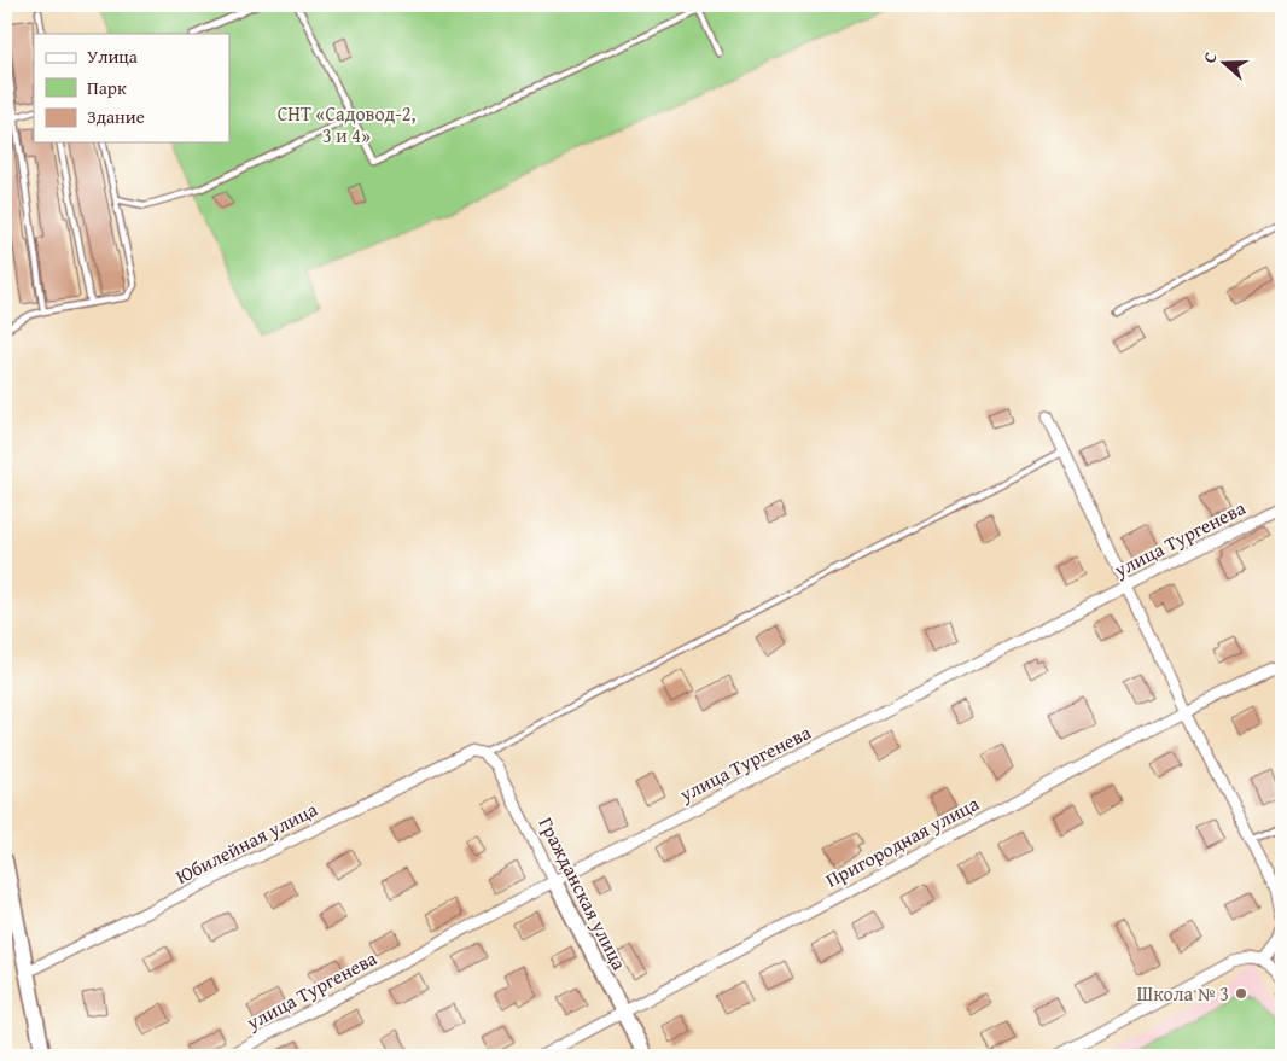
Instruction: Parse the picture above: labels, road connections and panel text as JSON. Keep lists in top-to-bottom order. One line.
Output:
{"streets":{"street":["улица Тургенева","Пригородная улица","Юбилейная улица","Гражданская улица"]},"crossings":[["улица Тургенева","Гражданская улица"],["Пригородная улица","Гражданская улица"],["Юбилейная улица","Гражданская улица"]],"parks":["СНТ «Садовод-2, 3 и 4»"],"places":["Школа № 3"],"legend":["Улица","Парк","Здание"],"north":"left"}
